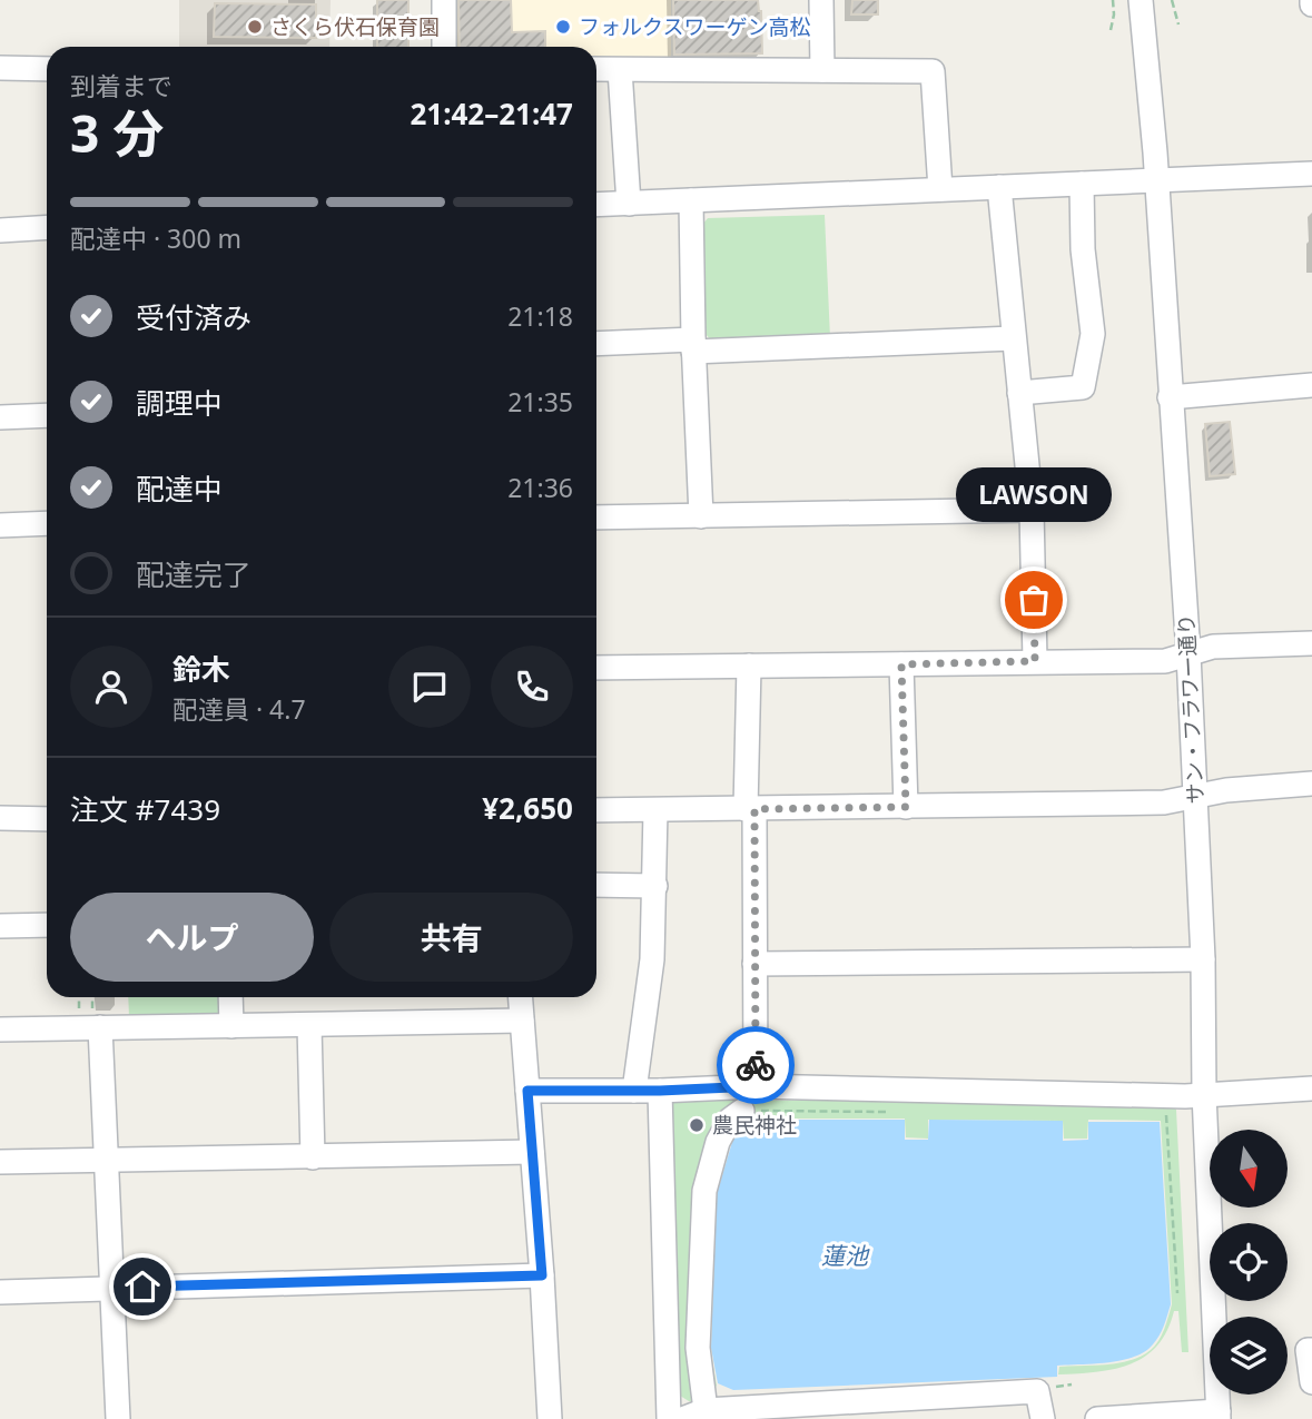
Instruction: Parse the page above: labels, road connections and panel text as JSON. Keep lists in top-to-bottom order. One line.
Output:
{"streets":{"street":["サン・フラワー通り"]},"water":["蓮池"],"places":["さくら伏石保育園","フォルクスワーゲン高松","LAWSON","農民神社"],"north":"bottom","page":{"heading":["3 分","到着まで","21:42–21:47"],"panel":["鈴木","配達員 · 4.7","注文 #7439","¥2,650"],"bar":"配達中 · 300 m","list":[["受付済み","21:18"],["調理中","21:35"],["配達中","21:36"],"配達完了"],"bubble":"LAWSON","buttons":["ヘルプ","共有"]}}
